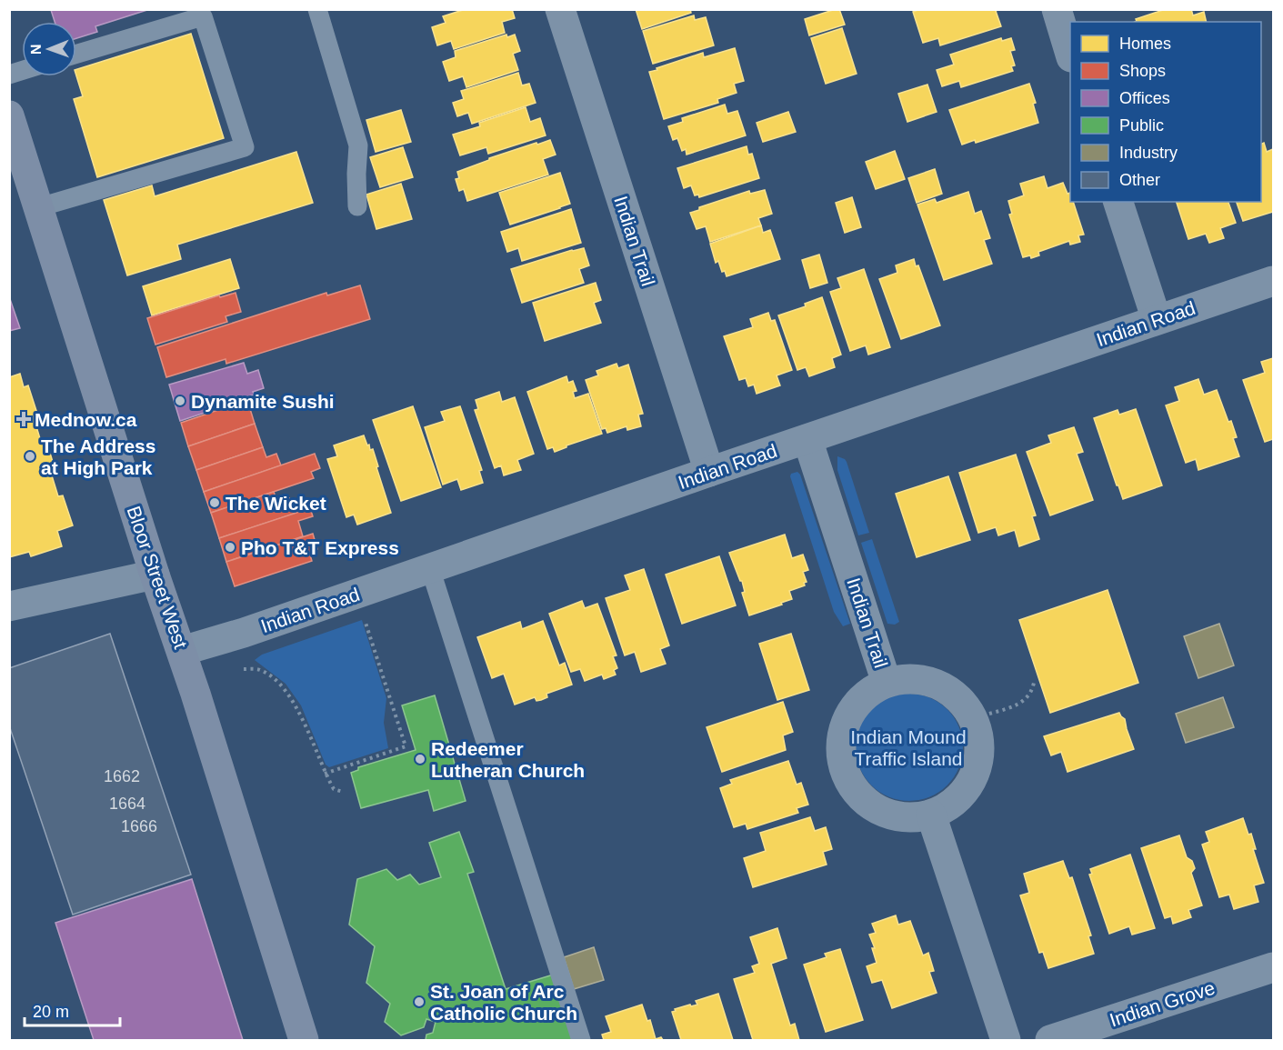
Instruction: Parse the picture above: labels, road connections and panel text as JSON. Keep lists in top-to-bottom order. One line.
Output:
{"streets":{"main road":["Bloor Street West"],"street":["Indian Trail","Indian Road","Indian Grove"]},"crossings":[["Indian Trail","Indian Road"],["Indian Road","Bloor Street West"]],"parks":["Indian Mound Traffic Island"],"places":{"other":["Dynamite Sushi","The Address at High Park","The Wicket","Pho T&T Express","Redeemer Lutheran Church","St. Joan of Arc Catholic Church"],"health":["Mednow.ca"]},"house_numbers":["1662","1664","1666"],"legend":["Homes","Shops","Offices","Public","Industry","Other"],"scale_bar":"20 m","north":"left"}
